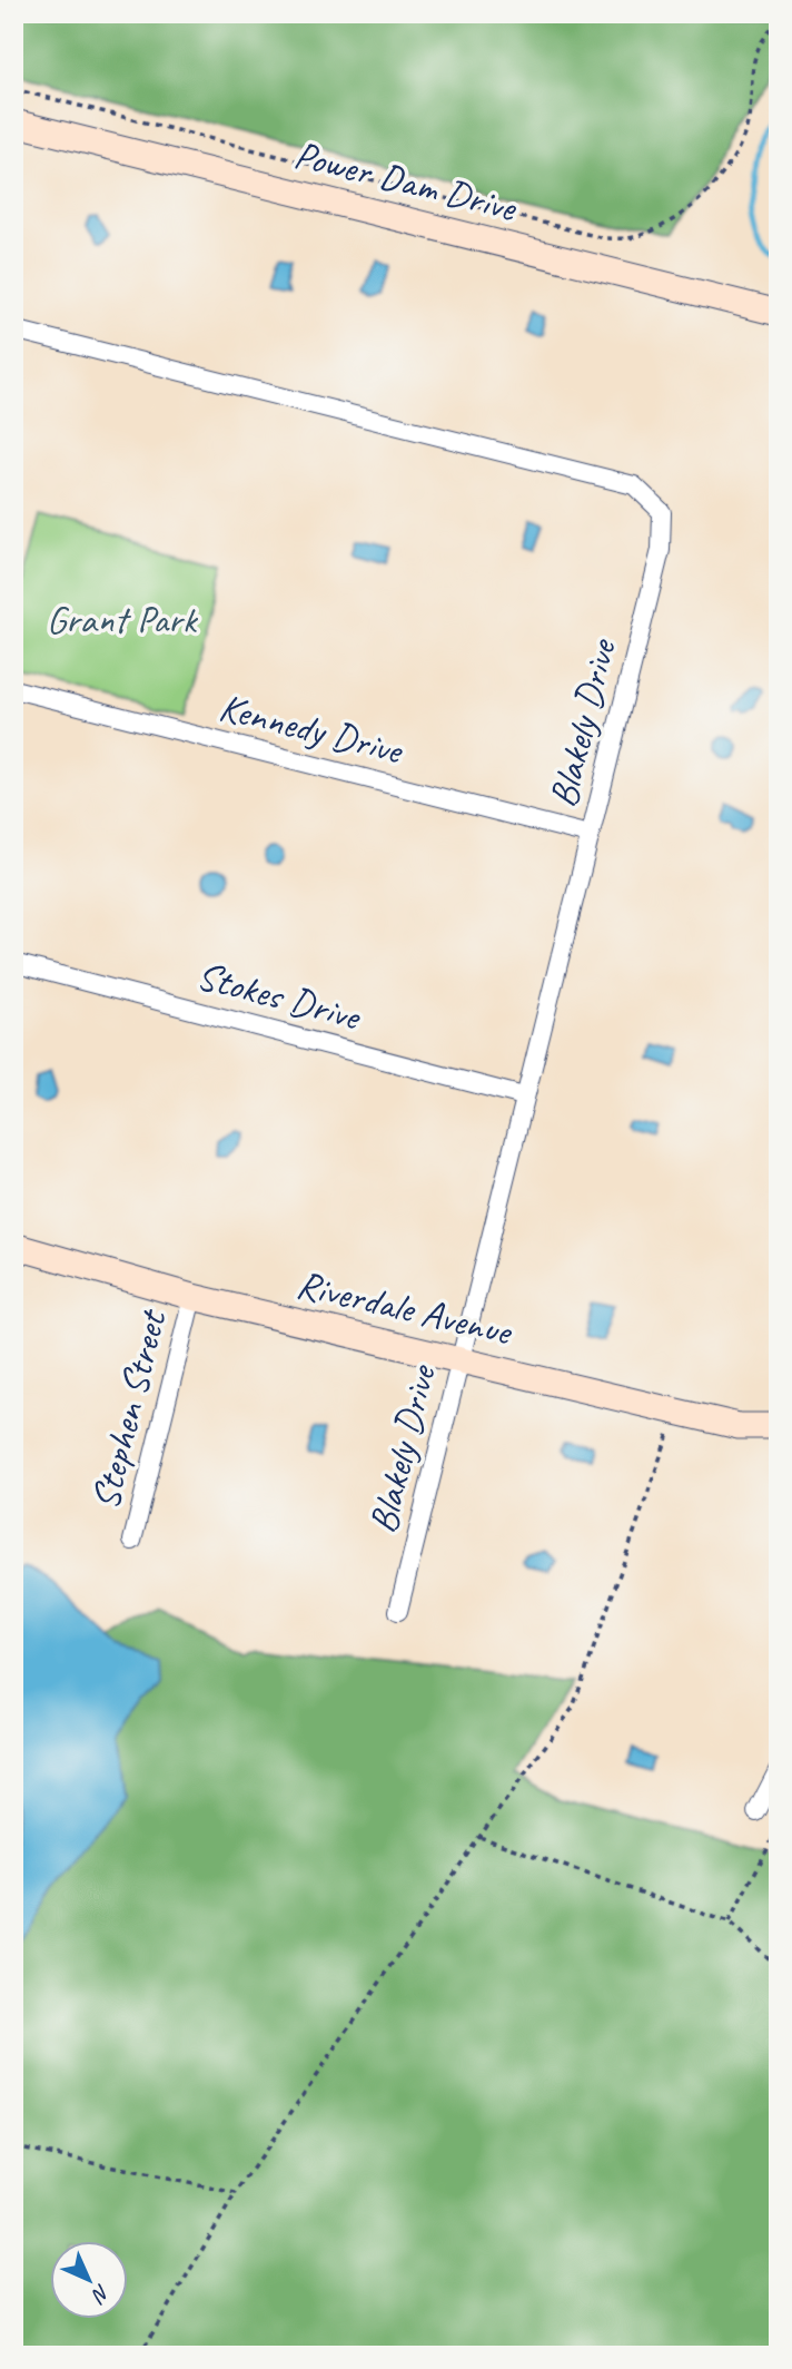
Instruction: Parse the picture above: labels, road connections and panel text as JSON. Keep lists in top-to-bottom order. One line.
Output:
{"streets":{"street":["Power Dam Drive","Blakely Drive","Kennedy Drive","Stokes Drive","Riverdale Avenue","Stephen Street"]},"crossings":[["Blakely Drive","Kennedy Drive"],["Blakely Drive","Stokes Drive"],["Blakely Drive","Riverdale Avenue"],["Riverdale Avenue","Stephen Street"]],"parks":["Grant Park"],"north":"bottom right"}
